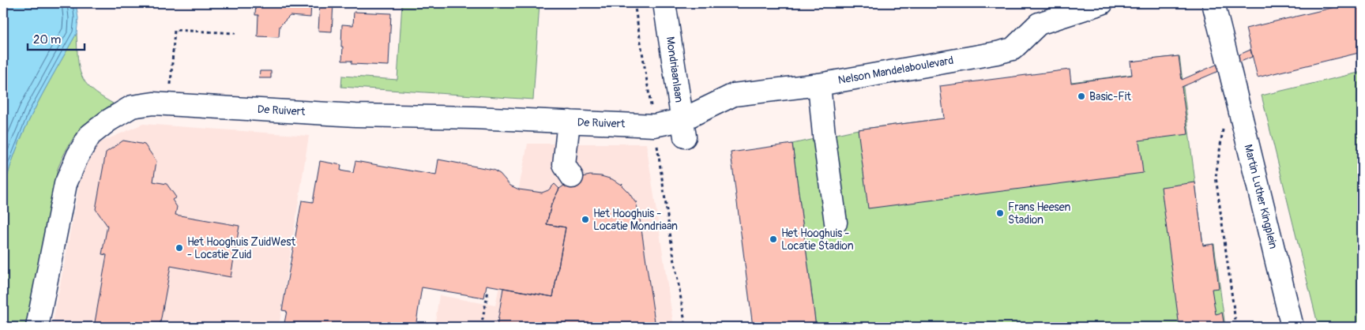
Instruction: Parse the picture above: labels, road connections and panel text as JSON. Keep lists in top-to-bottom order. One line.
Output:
{"streets":{"street":["Mondriaanlaan","Nelson Mandelaboulevard","De Ruivert","Martin Luther Kingplein"]},"crossings":[["Mondriaanlaan","Nelson Mandelaboulevard"],["Mondriaanlaan","De Ruivert"],["Nelson Mandelaboulevard","De Ruivert"]],"places":["Basic-Fit","Frans Heesen Stadion","Het Hooghuis - Locatie Mondriaan","Het Hooghuis - Locatie Stadion","Het Hooghuis ZuidWest - Locatie Zuid"],"scale_bar":"20 m"}
